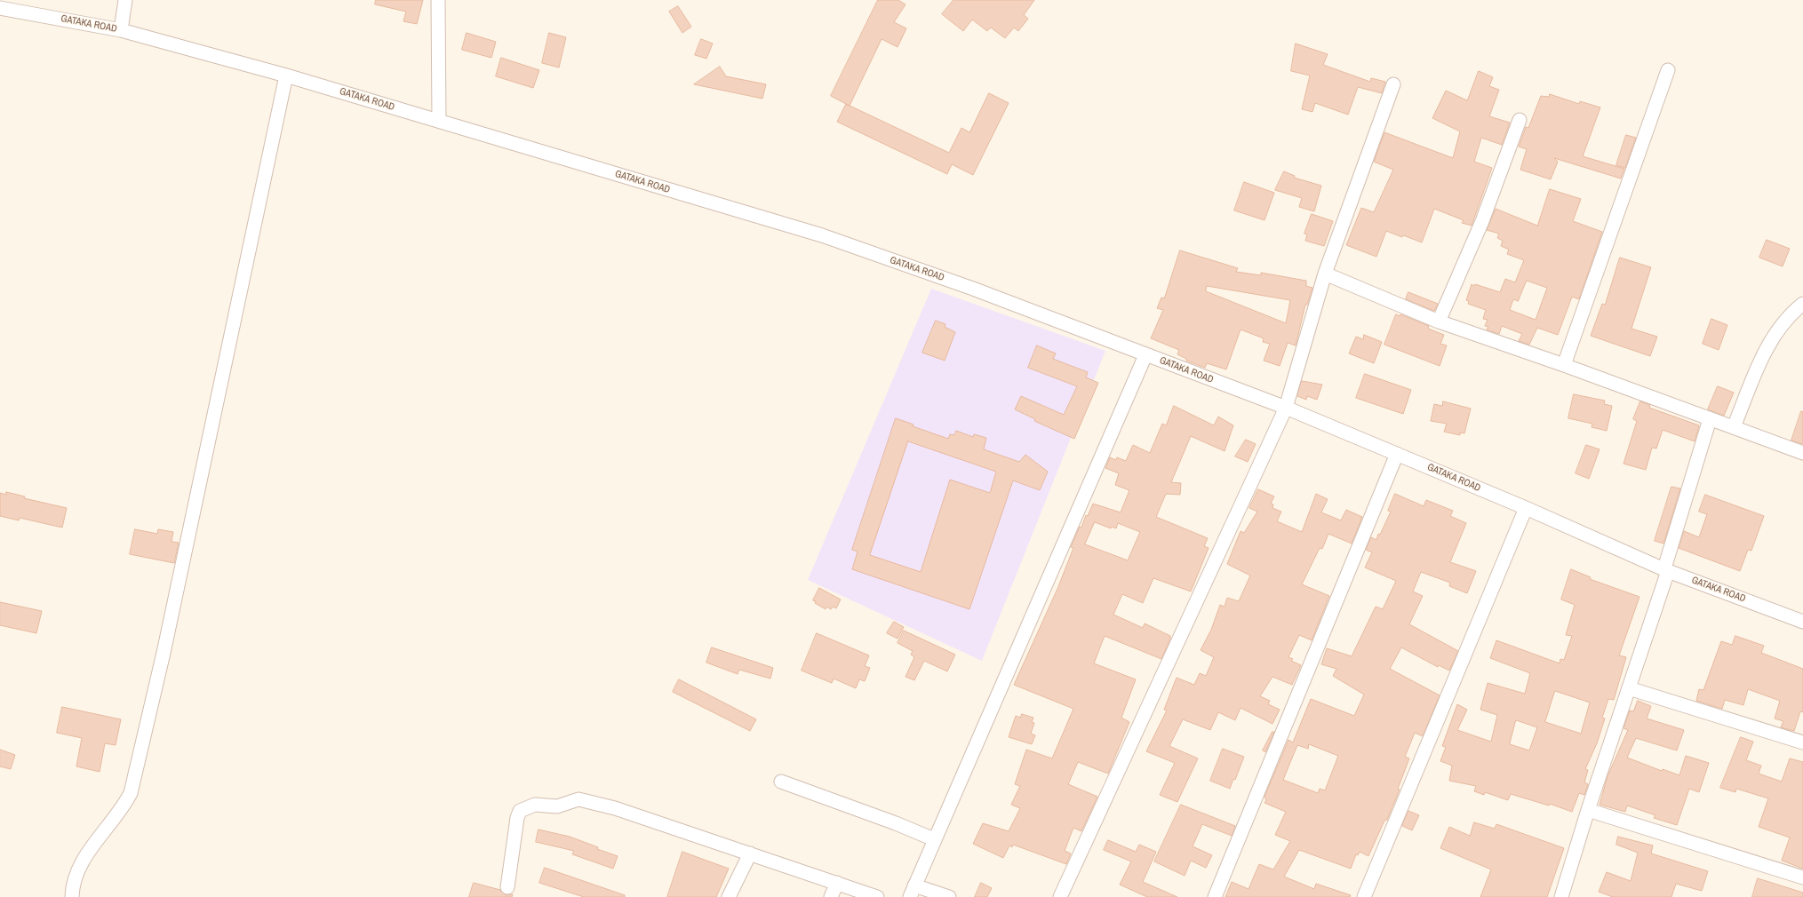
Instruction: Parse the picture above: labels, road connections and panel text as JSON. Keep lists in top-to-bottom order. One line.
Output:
{"streets":{"street":["GATAKA ROAD"]}}
